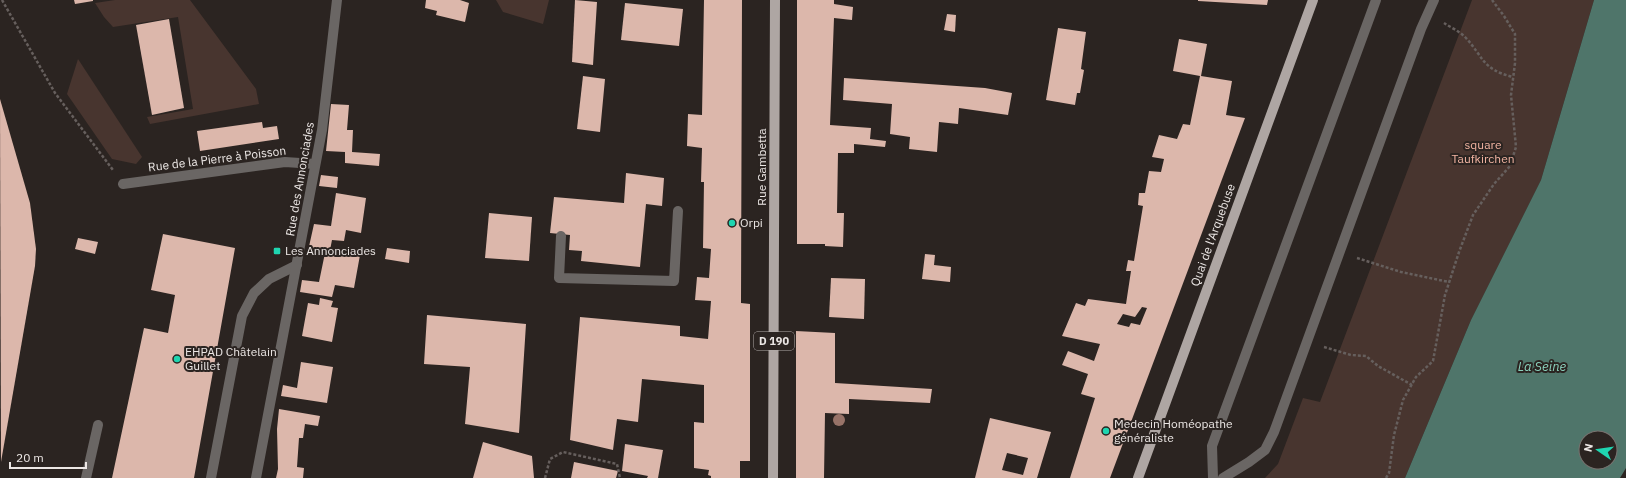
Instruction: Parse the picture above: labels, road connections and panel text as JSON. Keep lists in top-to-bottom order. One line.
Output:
{"streets":{"main road":["Rue Gambetta","Quai de l'Arquebuse","D 190"],"street":["Rue de la Pierre à Poisson","Rue des Annonciades"]},"crossings":[["Rue de la Pierre à Poisson","Rue des Annonciades"]],"water":["La Seine"],"parks":["square Taufkirchen"],"places":{"other":["Orpi","EHPAD Châtelain Guillet","Medecin Homéopathe généraliste"],"transit":["Les Annonciades"]},"scale_bar":"20 m","north":"left"}
